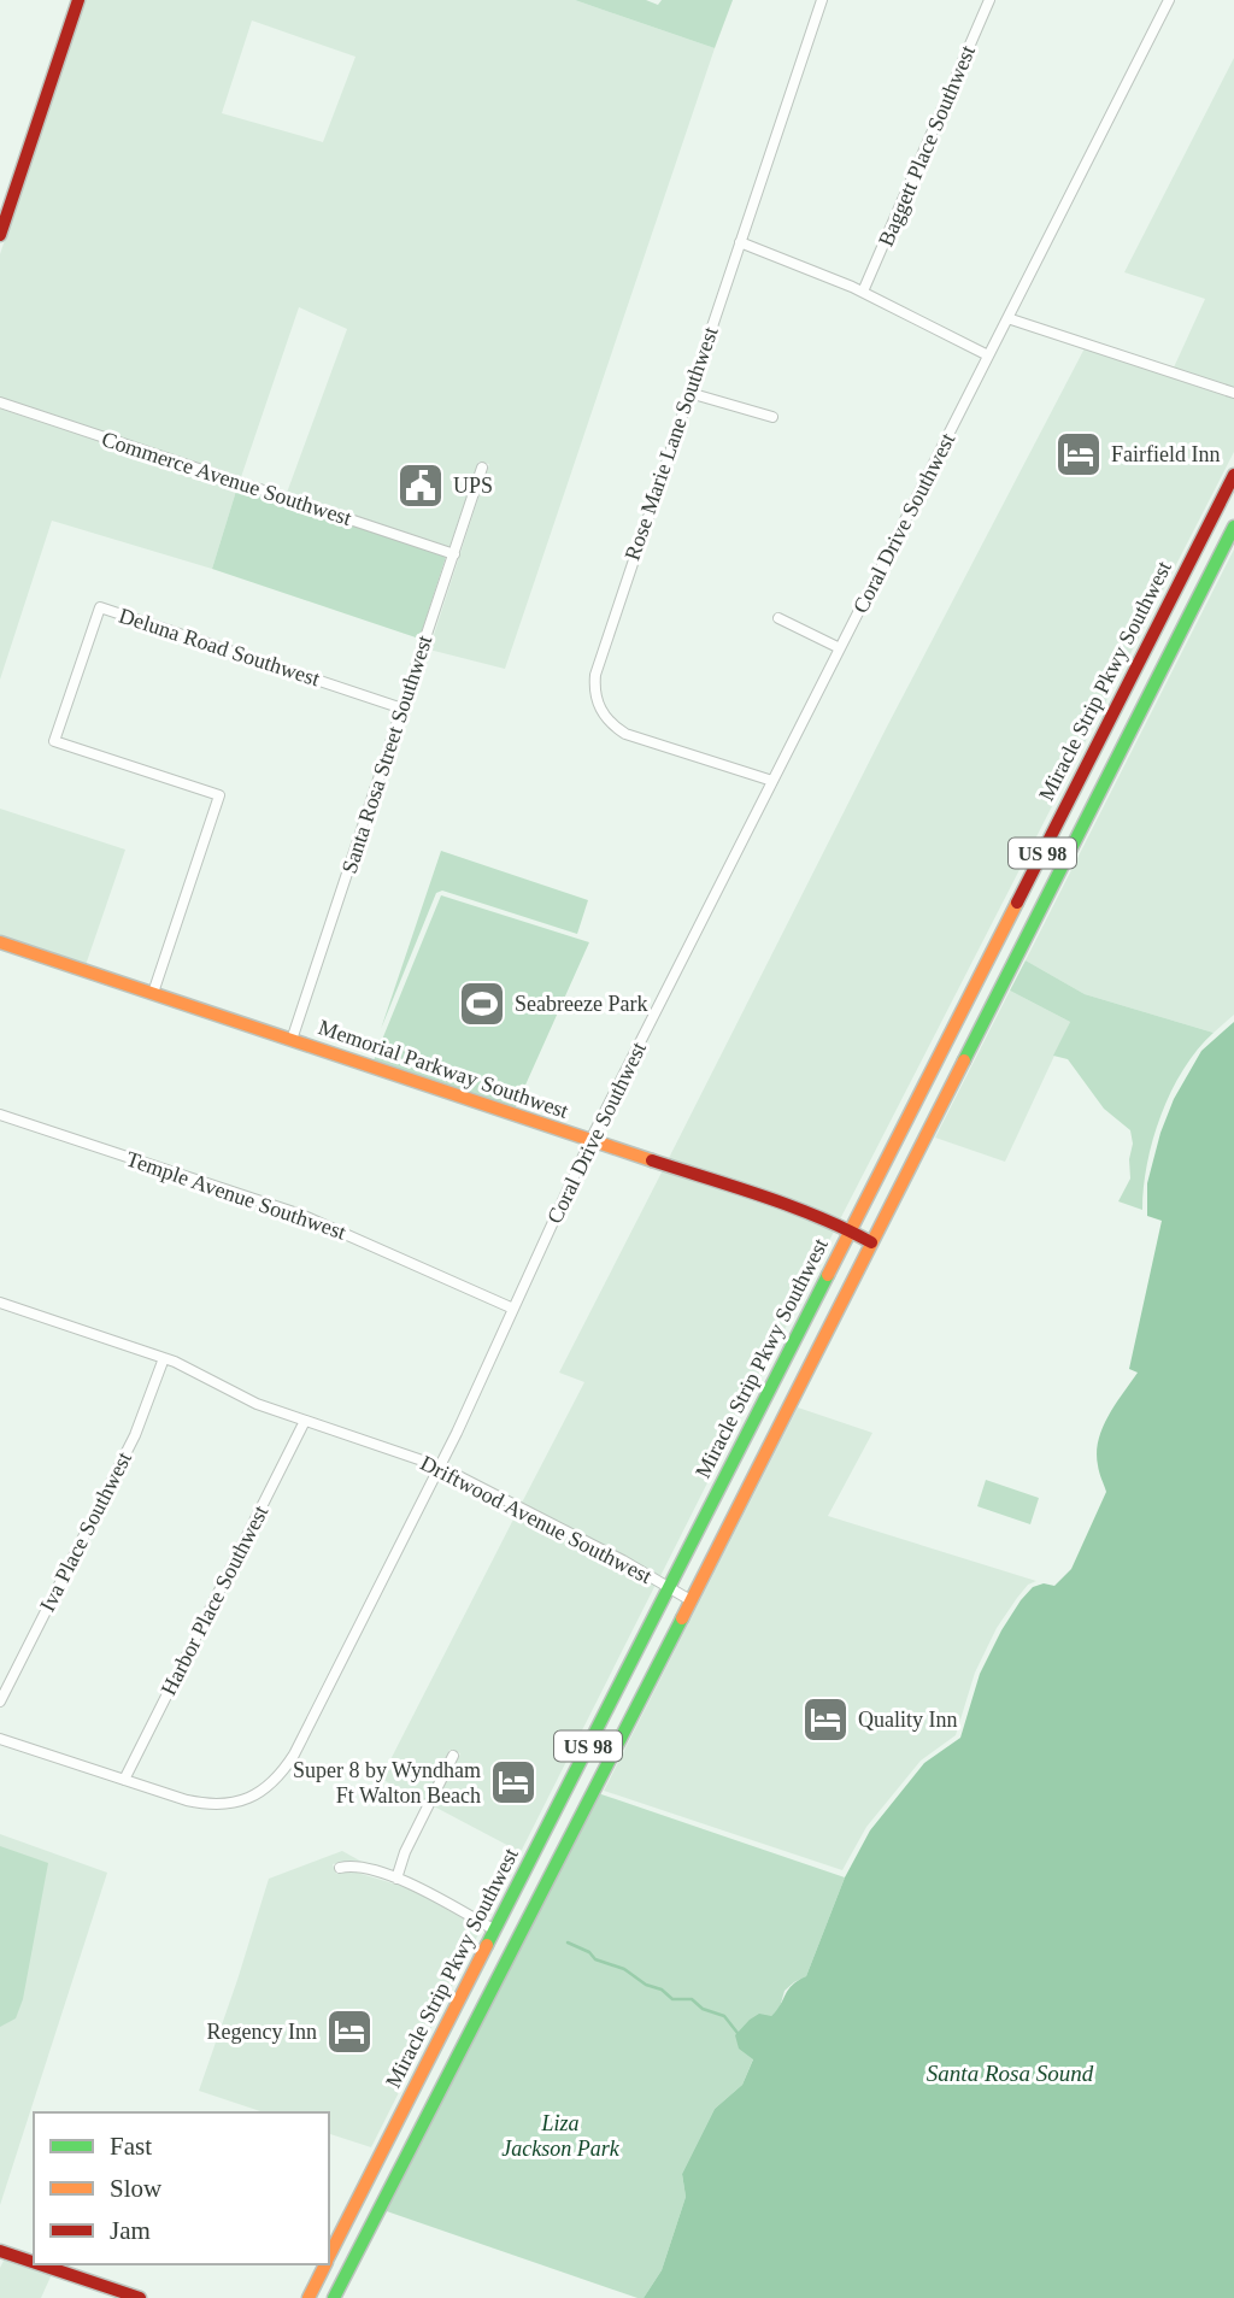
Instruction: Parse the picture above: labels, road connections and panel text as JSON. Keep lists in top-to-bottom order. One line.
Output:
{"streets":{"main road":["Miracle Strip Pkwy Southwest","US 98","Memorial Parkway Southwest"],"street":["Baggett Place Southwest","Rose Marie Lane Southwest","Commerce Avenue Southwest","Coral Drive Southwest","Deluna Road Southwest","Santa Rosa Street Southwest","Temple Avenue Southwest","Driftwood Avenue Southwest","Iva Place Southwest","Harbor Place Southwest"]},"crossings":[["Rose Marie Lane Southwest","Coral Drive Southwest"],["Commerce Avenue Southwest","Santa Rosa Street Southwest"],["Coral Drive Southwest","Memorial Parkway Southwest"],["Coral Drive Southwest","Temple Avenue Southwest"],["Coral Drive Southwest","Driftwood Avenue Southwest"],["Coral Drive Southwest","Harbor Place Southwest"],["Deluna Road Southwest","Santa Rosa Street Southwest"],["Deluna Road Southwest","Memorial Parkway Southwest"],["Miracle Strip Pkwy Southwest","Memorial Parkway Southwest"],["Miracle Strip Pkwy Southwest","Driftwood Avenue Southwest"],["Santa Rosa Street Southwest","Memorial Parkway Southwest"],["Driftwood Avenue Southwest","Iva Place Southwest"],["Driftwood Avenue Southwest","Harbor Place Southwest"]],"water":["Santa Rosa Sound"],"parks":["Liza Jackson Park"],"places":{"hotel":["Fairfield Inn","Quality Inn","Super 8 by Wyndham Ft Walton Beach","Regency Inn"],"public building":["UPS"],"sports":["Seabreeze Park"]},"legend":["Fast","Slow","Jam"]}
